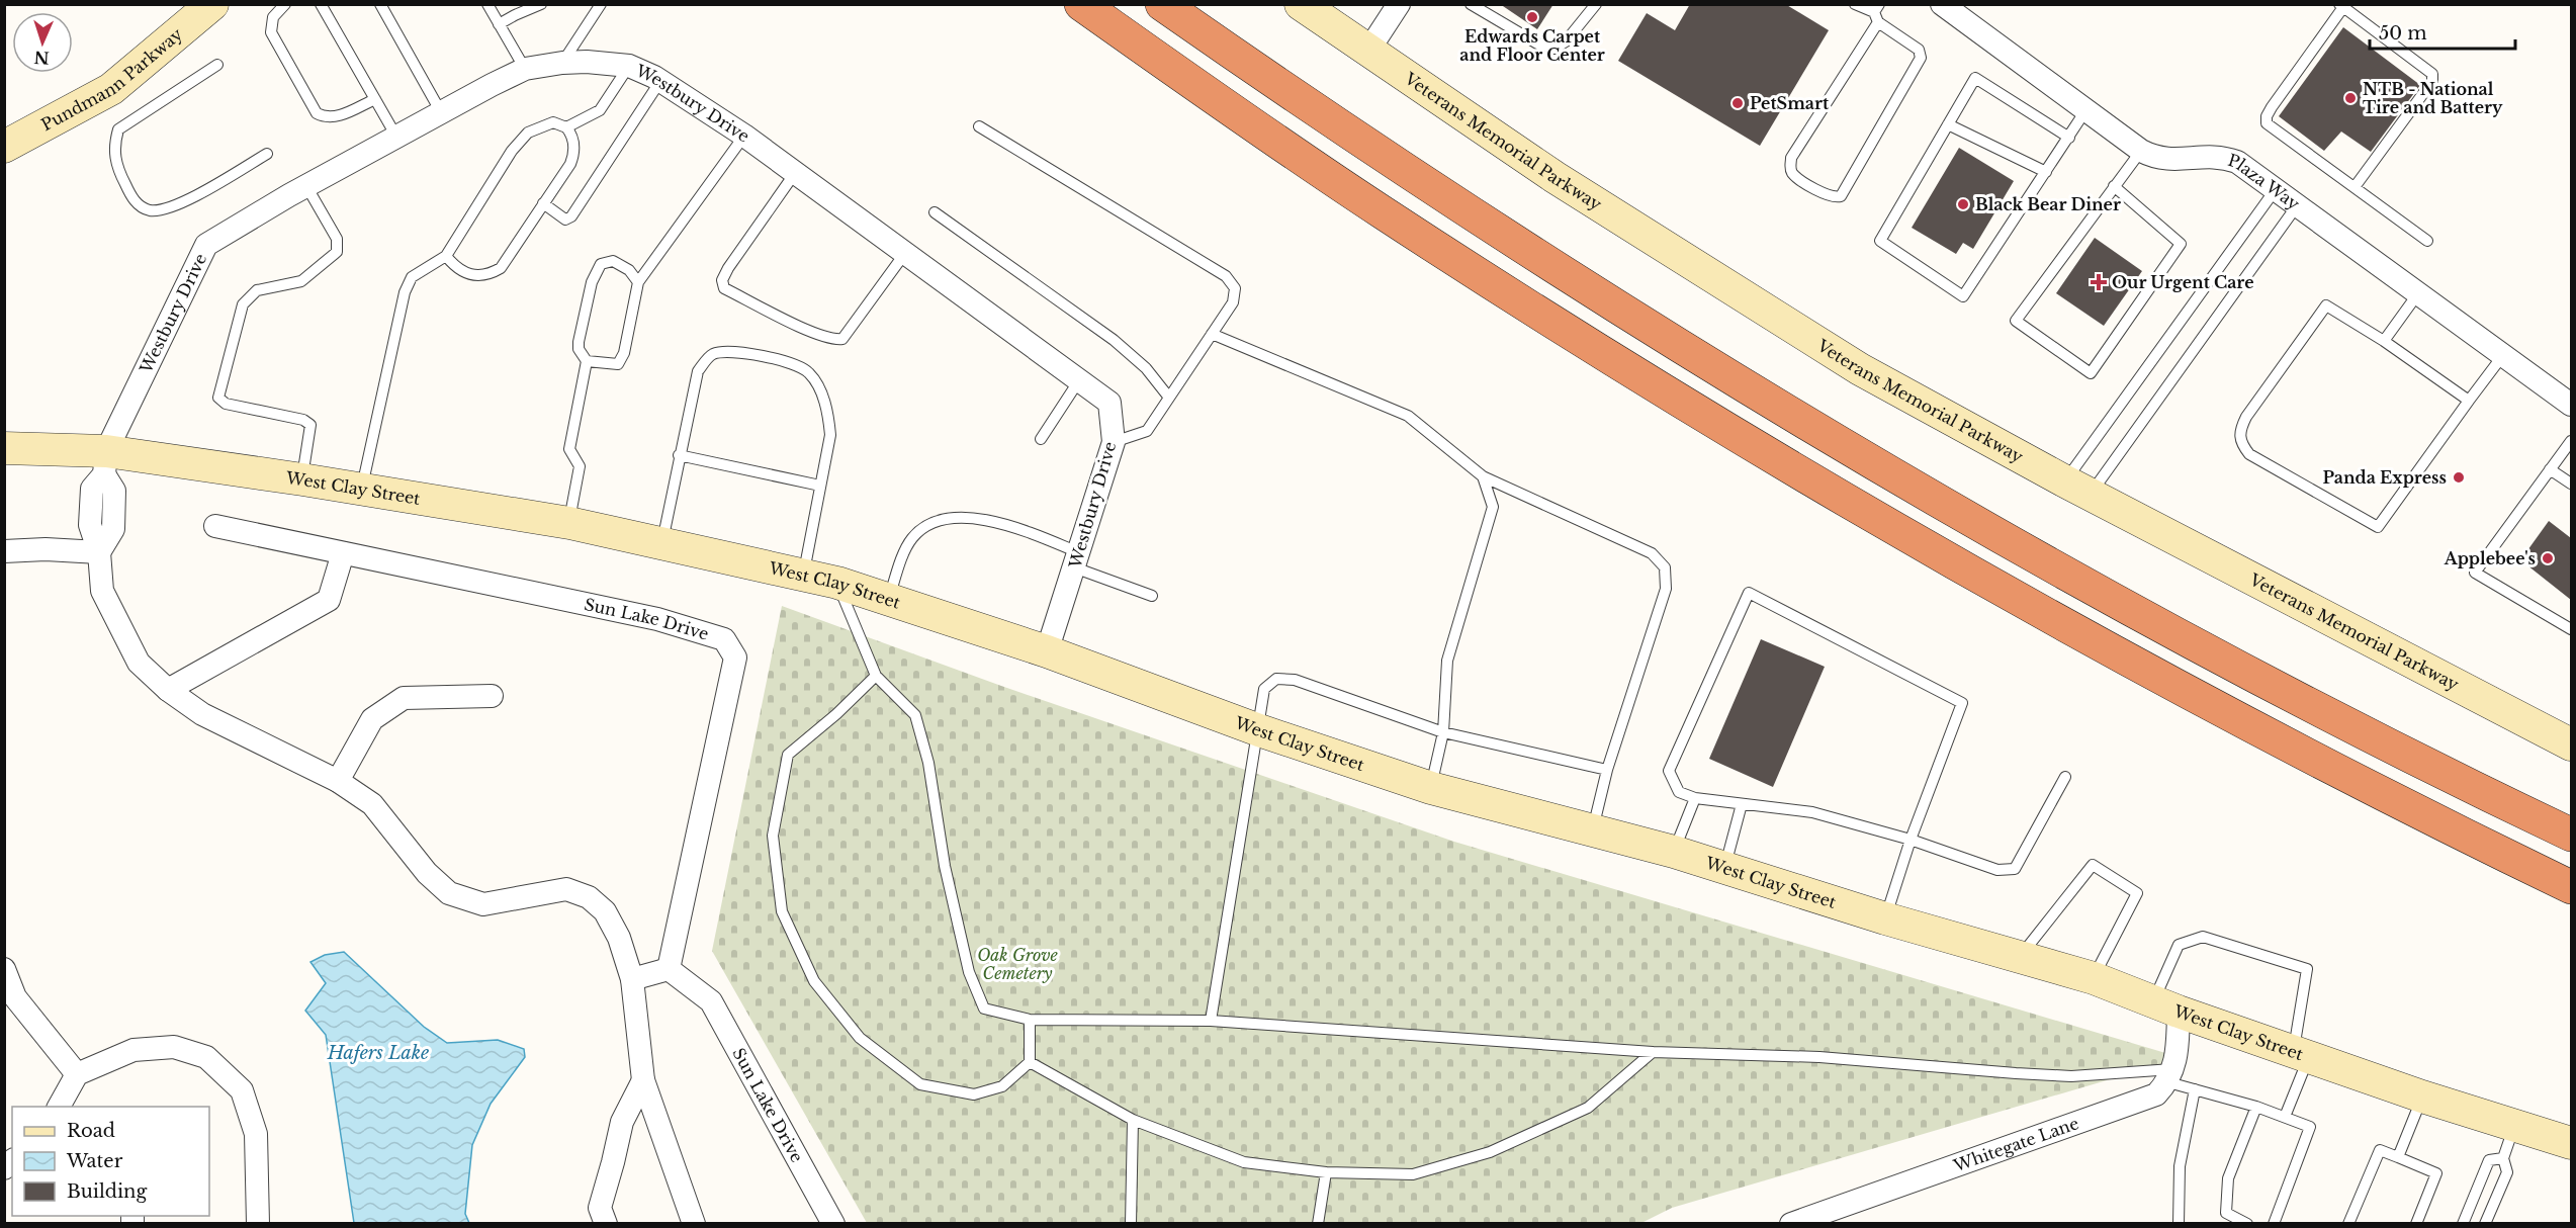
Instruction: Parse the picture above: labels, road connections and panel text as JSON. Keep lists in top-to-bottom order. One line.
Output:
{"streets":{"main road":["Pundmann Parkway","Veterans Memorial Parkway","West Clay Street"],"street":["Westbury Drive","Plaza Way","Sun Lake Drive","Whitegate Lane"]},"crossings":[["Westbury Drive","West Clay Street"]],"water":["Hafers Lake"],"parks":["Oak Grove Cemetery"],"places":{"other":["Edwards Carpet and Floor Center","NTB - National Tire and Battery","PetSmart","Black Bear Diner","Panda Express","Applebee's"],"health":["Our Urgent Care"]},"legend":["Road","Water","Building"],"scale_bar":"50 m","north":"bottom"}
